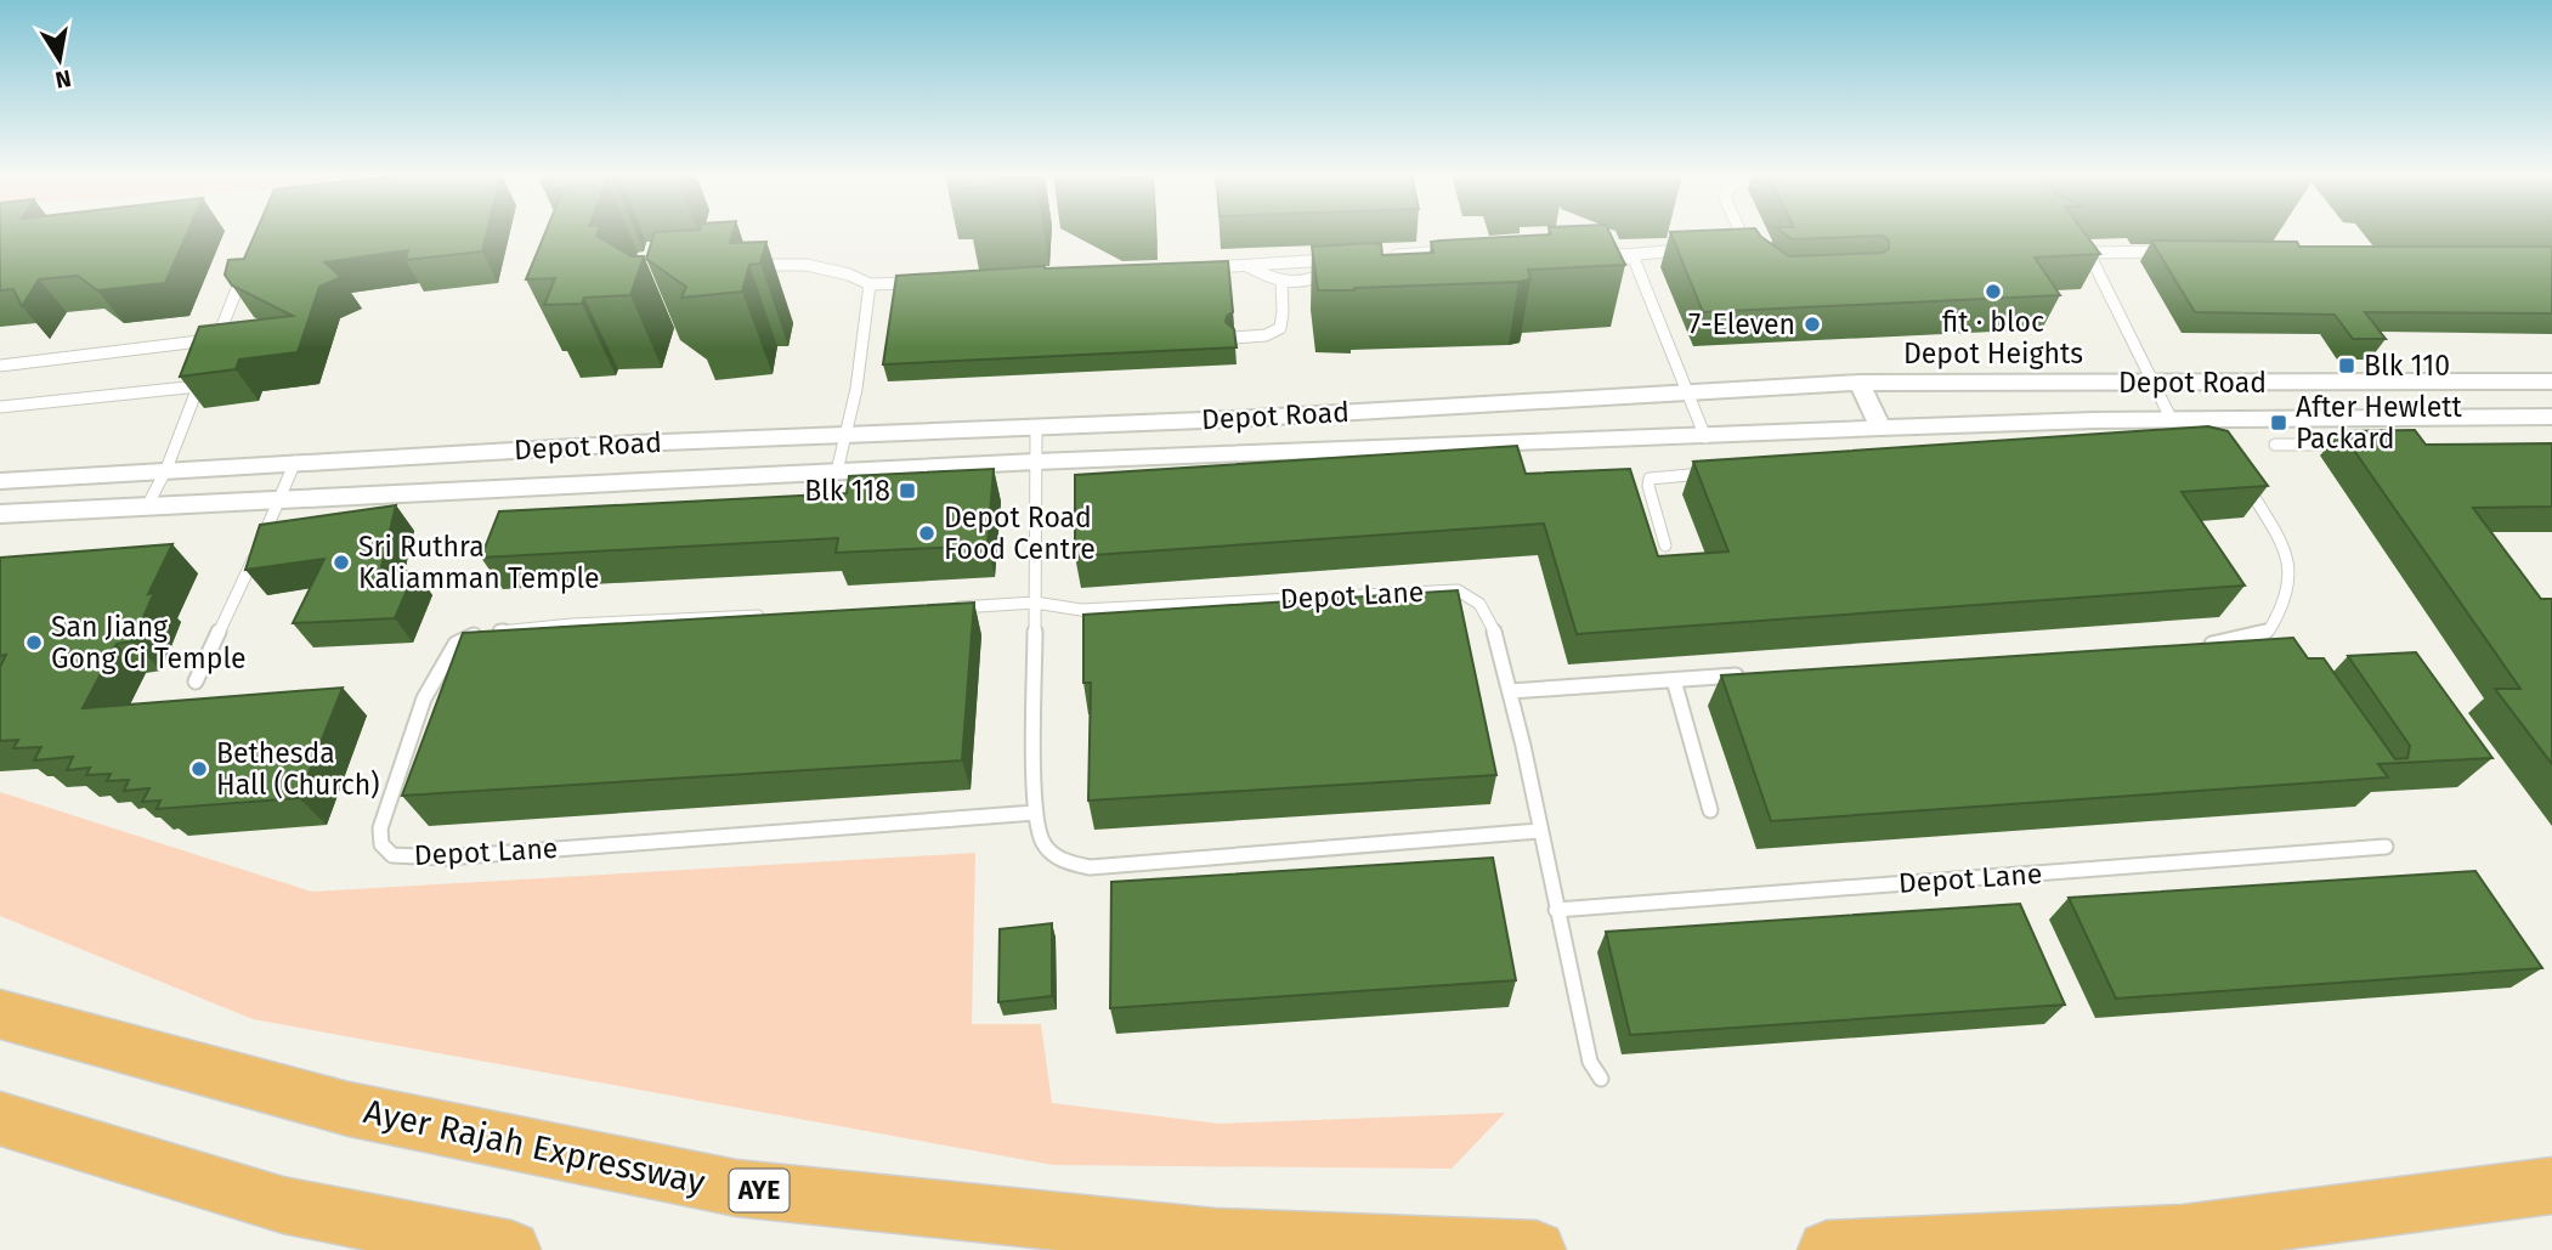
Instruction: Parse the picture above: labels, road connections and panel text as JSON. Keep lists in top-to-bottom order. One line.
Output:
{"streets":{"highway":["Ayer Rajah Expressway","AYE"],"street":["Depot Road"],"lane":["Depot Lane"]},"places":{"other":["fit · bloc Depot Heights","7-Eleven","Depot Road Food Centre","Sri Ruthra Kaliamman Temple","San Jiang Gong Ci Temple","Bethesda Hall (Church)"],"transit":["Blk 110","After Hewlett Packard","Blk 118"]},"north":"bottom"}
